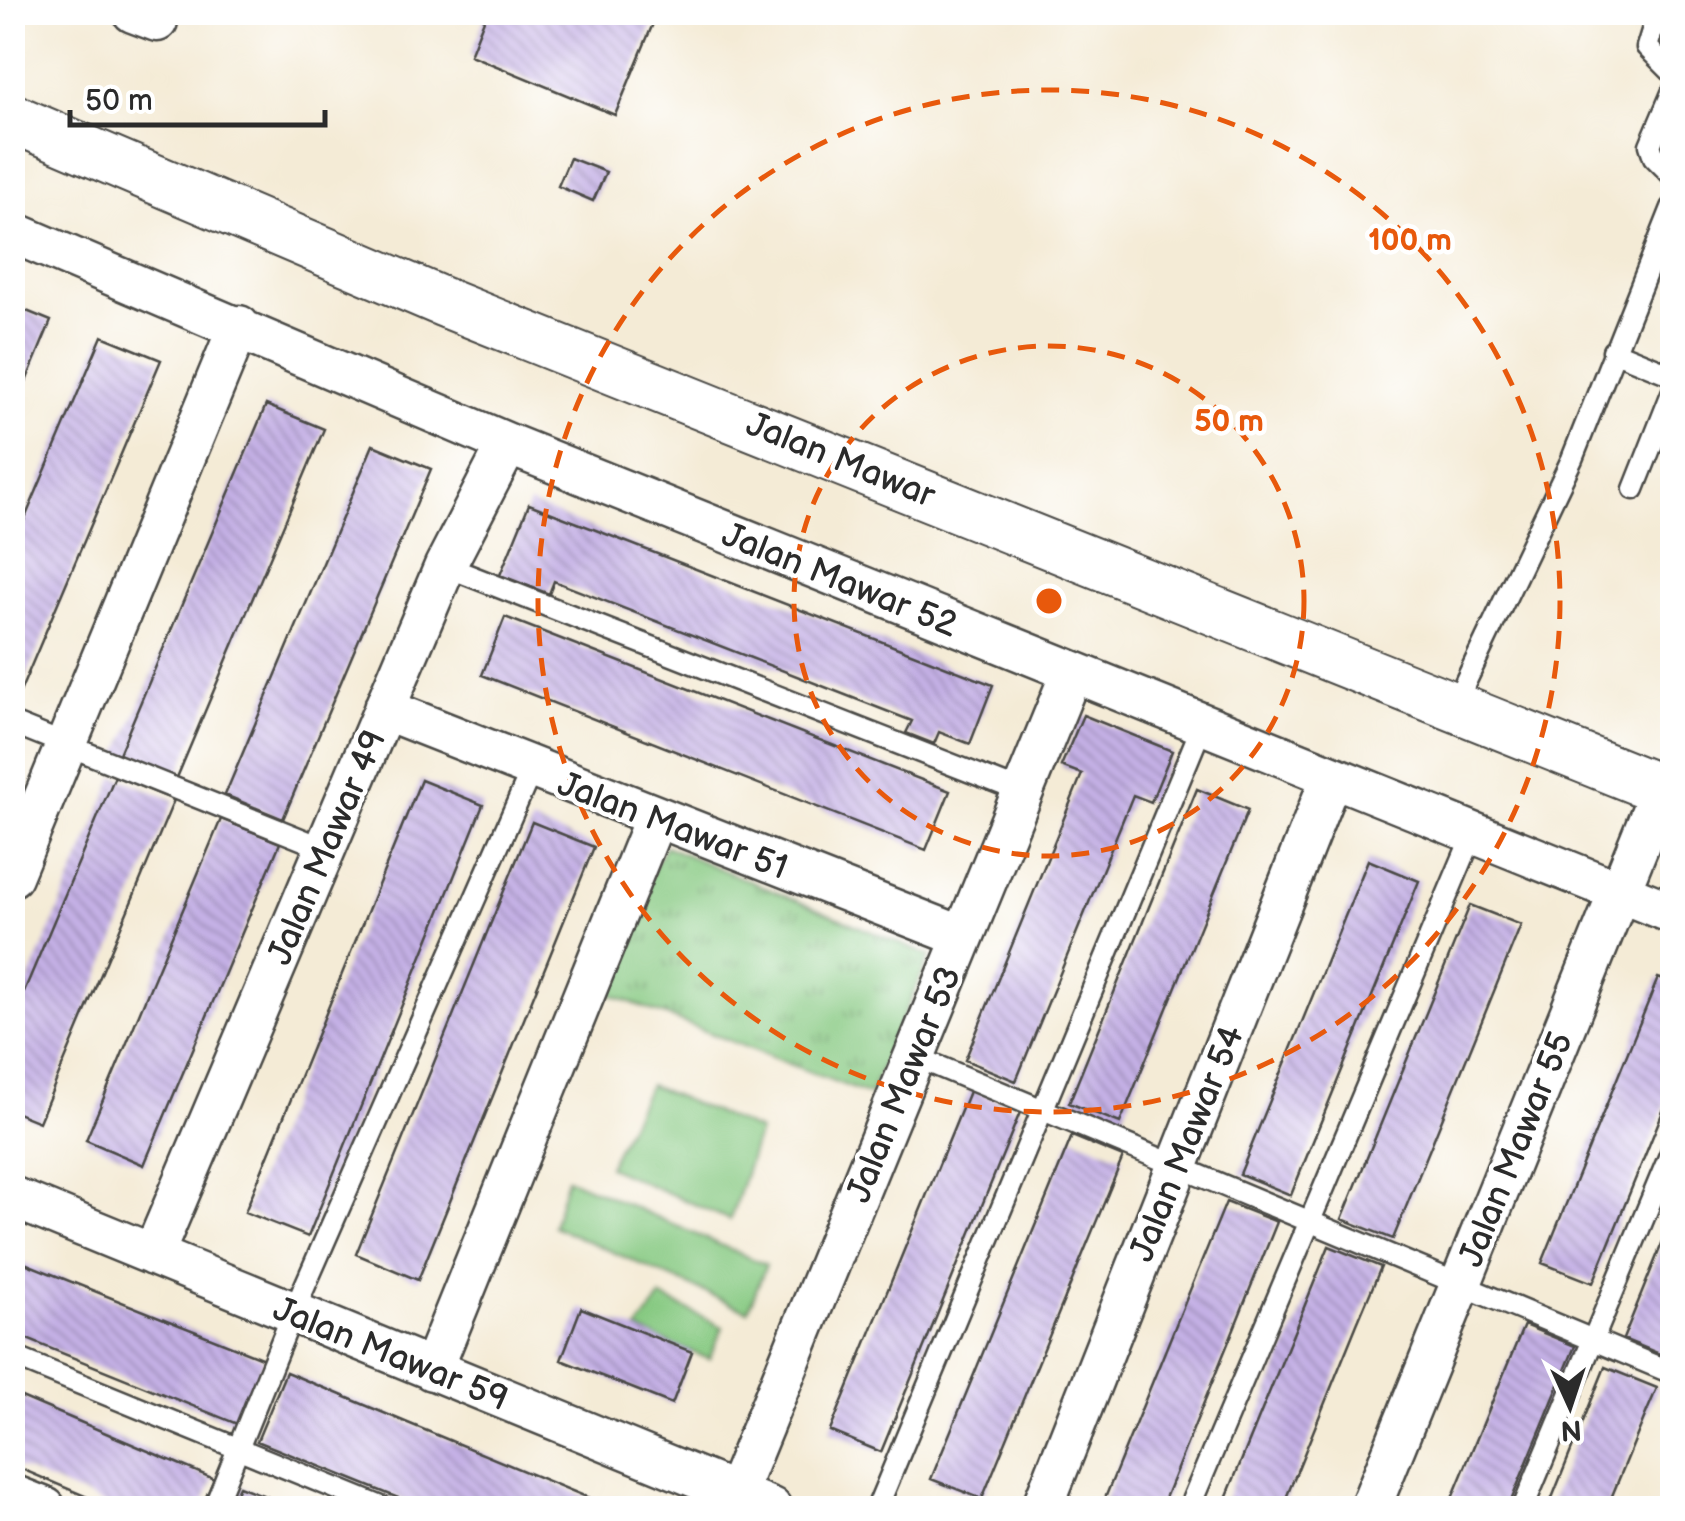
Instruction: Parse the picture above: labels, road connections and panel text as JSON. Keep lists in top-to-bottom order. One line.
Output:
{"streets":{"street":["Jalan Mawar","Jalan Mawar 52","Jalan Mawar 51","Jalan Mawar 49","Jalan Mawar 53","Jalan Mawar 54","Jalan Mawar 55","Jalan Mawar 59"]},"crossings":[["Jalan Mawar","Jalan Mawar 55"],["Jalan Mawar 52","Jalan Mawar 49"],["Jalan Mawar 52","Jalan Mawar 53"],["Jalan Mawar 52","Jalan Mawar 54"],["Jalan Mawar 52","Jalan Mawar 55"],["Jalan Mawar 51","Jalan Mawar 49"],["Jalan Mawar 51","Jalan Mawar 53"],["Jalan Mawar 49","Jalan Mawar 59"],["Jalan Mawar 53","Jalan Mawar 59"]],"scale_bar":"50 m","north":"bottom","rings":["100 m","50 m"]}
